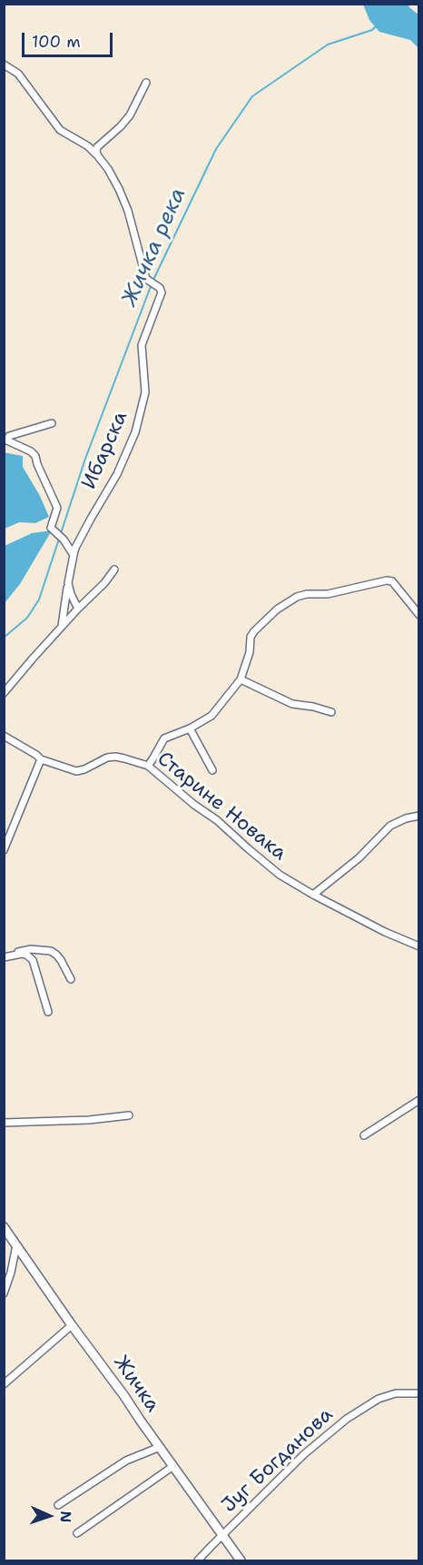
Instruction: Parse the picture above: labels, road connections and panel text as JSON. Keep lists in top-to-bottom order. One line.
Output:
{"streets":{"main road":["Жичка"],"street":["Ибарска","Старине Новака","Југ Богданова"]},"crossings":[["Жичка","Југ Богданова"]],"water":["Жичка река"],"scale_bar":"100 m","north":"right"}
